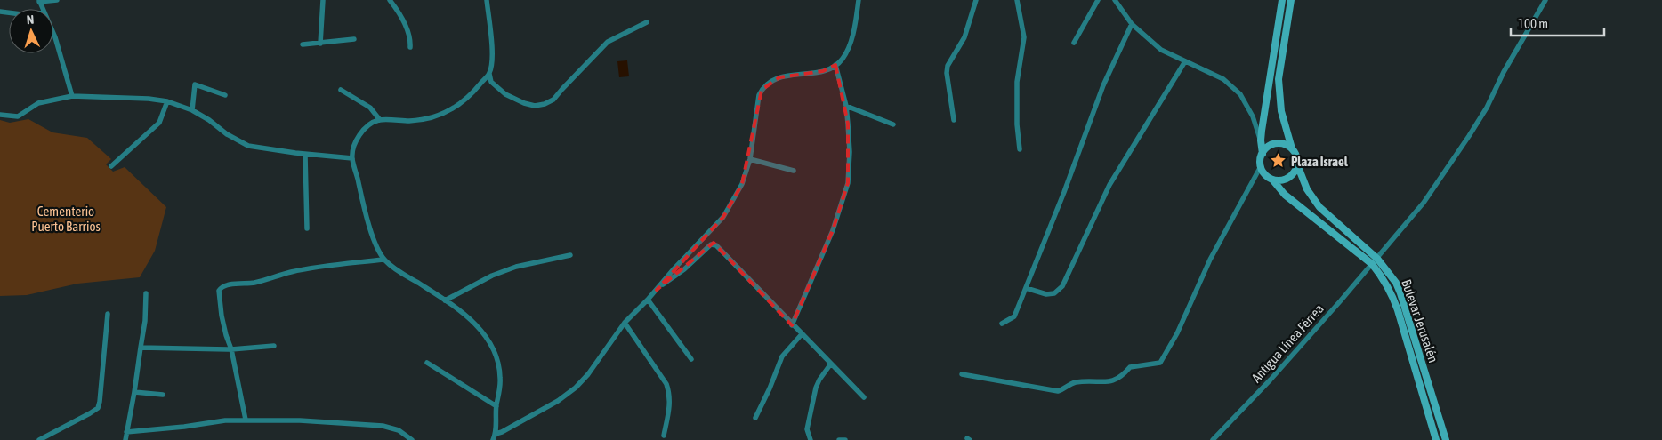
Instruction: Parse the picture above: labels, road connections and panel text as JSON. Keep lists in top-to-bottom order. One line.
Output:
{"streets":{"main road":["Bulevar Jerusalén"],"street":["Antigua Línea Férrea"]},"crossings":[["Bulevar Jerusalén","Antigua Línea Férrea"]],"parks":["Cementerio Puerto Barrios"],"places":{"place":["Plaza Israel"]},"scale_bar":"100 m","north":"top"}
